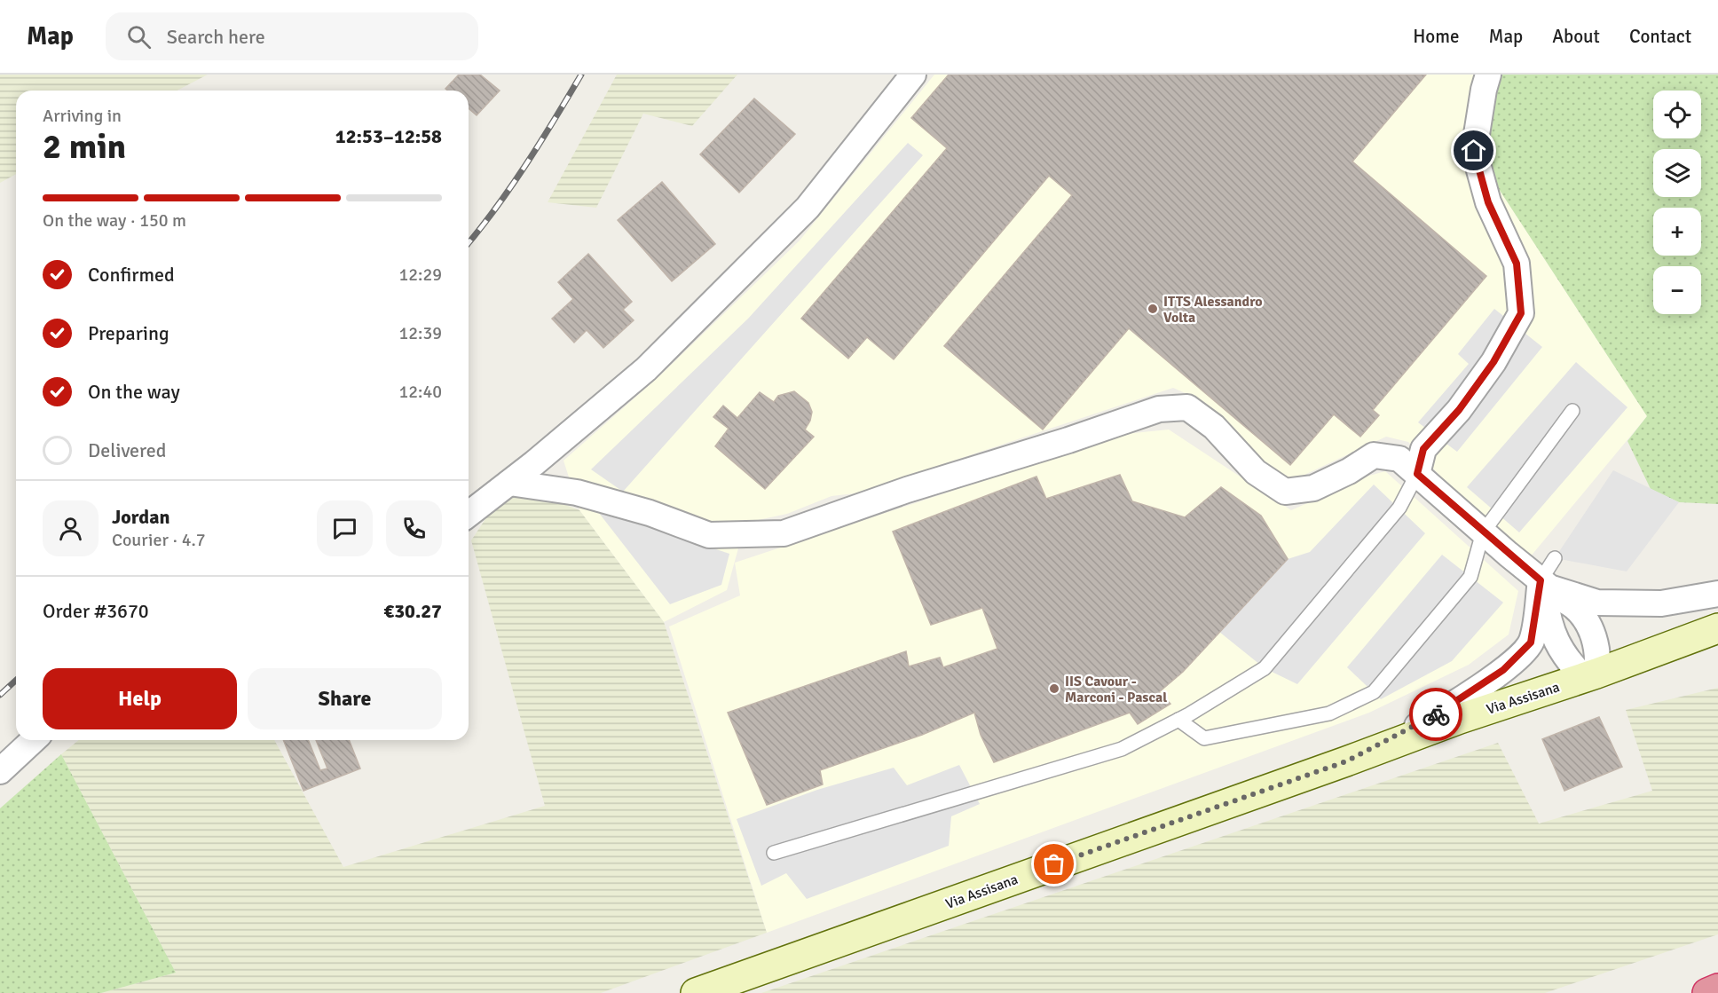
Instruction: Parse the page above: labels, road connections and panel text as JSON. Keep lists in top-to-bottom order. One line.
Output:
{"streets":{"main road":["Via Assisana"]},"places":["ITTS Alessandro Volta","IIS Cavour - Marconi - Pascal"],"page":{"header":"Map","search":"Search here","nav":["Home","Map","About","Contact"],"map_buttons":["+","−"],"heading":["2 min","Arriving in","12:53–12:58"],"panel":["Jordan","Courier · 4.7","Order #3670","€30.27"],"bar":"On the way · 150 m","list":[["Confirmed","12:29"],["Preparing","12:39"],["On the way","12:40"],"Delivered"],"buttons":["Help","Share"]}}
